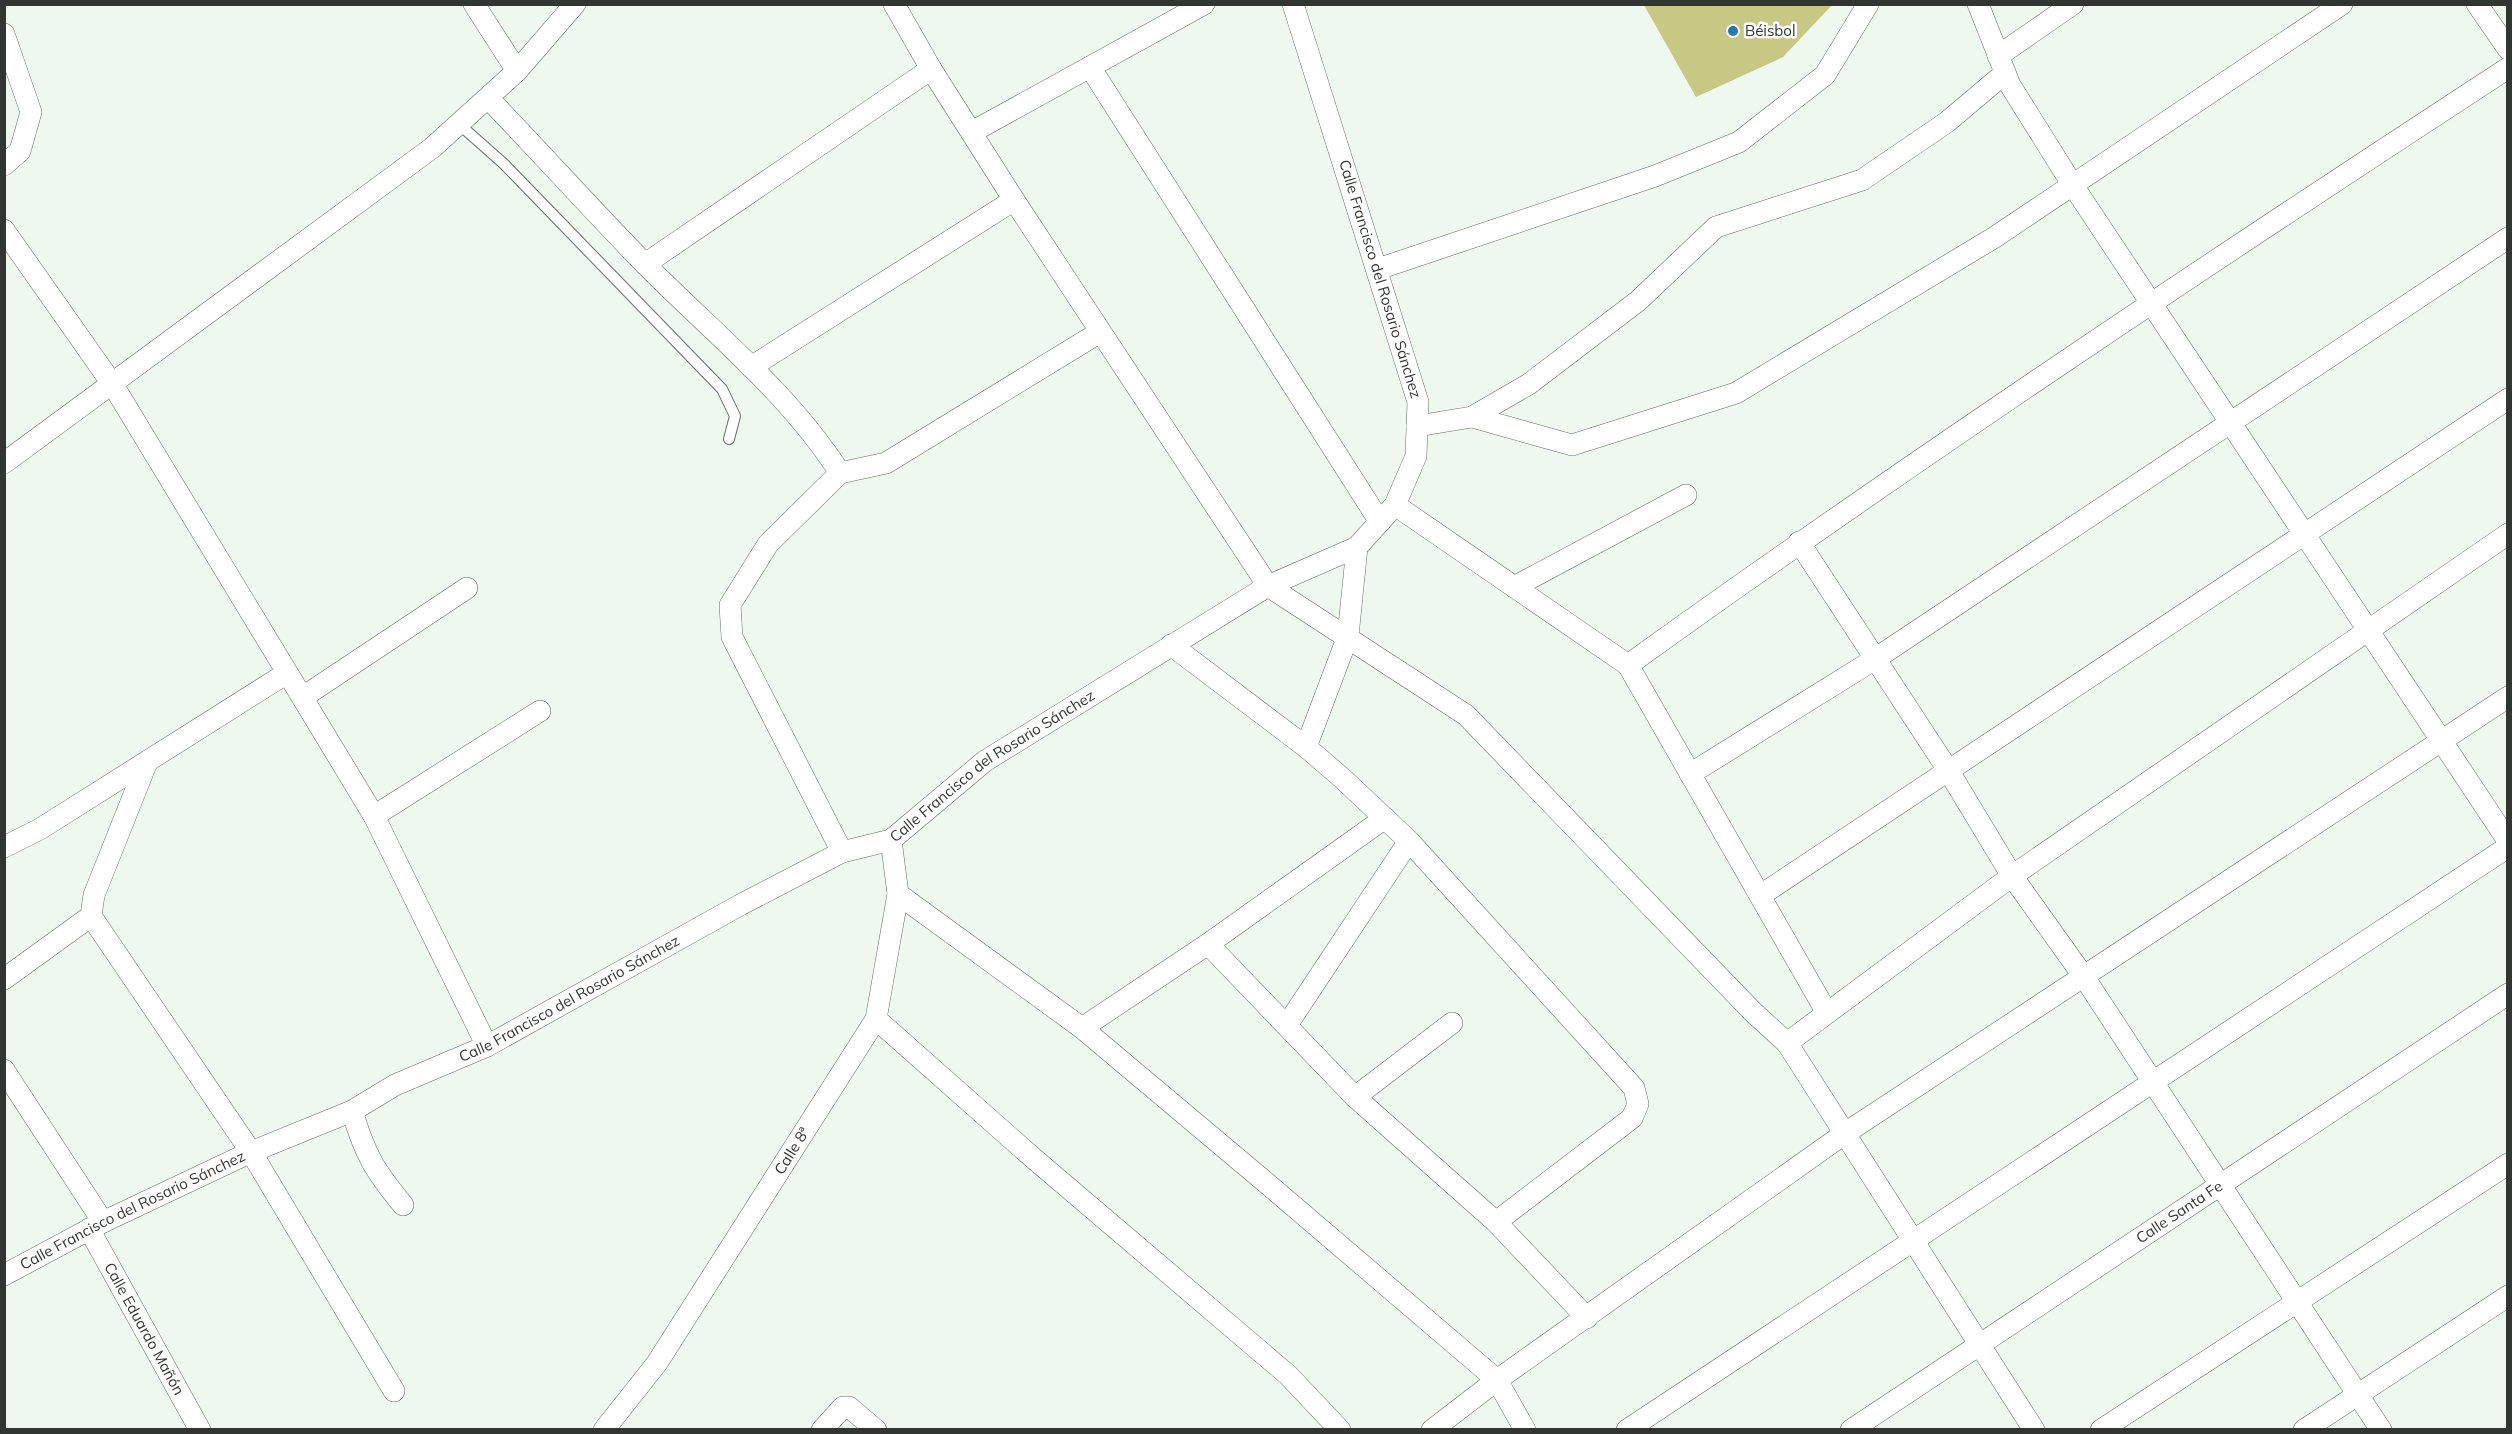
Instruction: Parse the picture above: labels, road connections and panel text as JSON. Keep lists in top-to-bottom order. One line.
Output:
{"streets":{"street":["Calle Francisco del Rosario Sánchez","Calle 8ª","Calle Santa Fe","Calle Eduardo Mañón"]},"crossings":[["Calle Francisco del Rosario Sánchez","Calle 8ª"],["Calle Francisco del Rosario Sánchez","Calle Eduardo Mañón"]],"places":["Béisbol"]}
